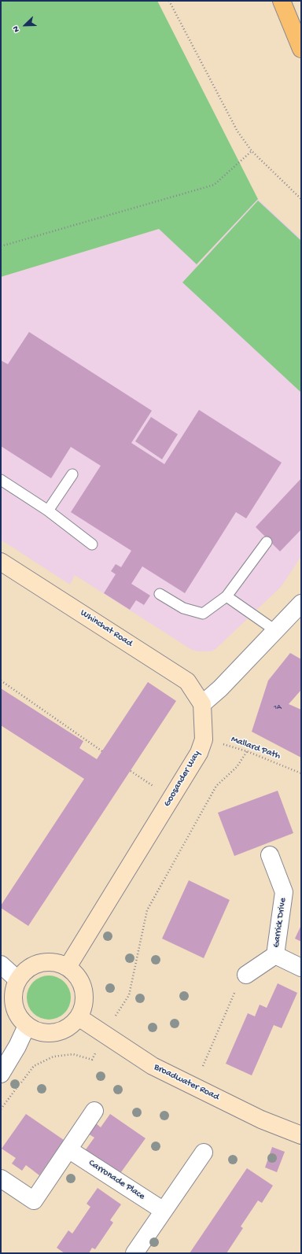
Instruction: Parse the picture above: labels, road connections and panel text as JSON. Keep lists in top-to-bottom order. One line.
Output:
{"streets":{"street":["Whinchat Road","Goosander Way","Garrick Drive","Broadwater Road","Carronade Place"],"path":["Mallard Path"]},"crossings":[["Whinchat Road","Goosander Way"],["Mallard Path","Goosander Way"],["Goosander Way","Broadwater Road"]],"house_numbers":["1A"],"north":"bottom left"}
